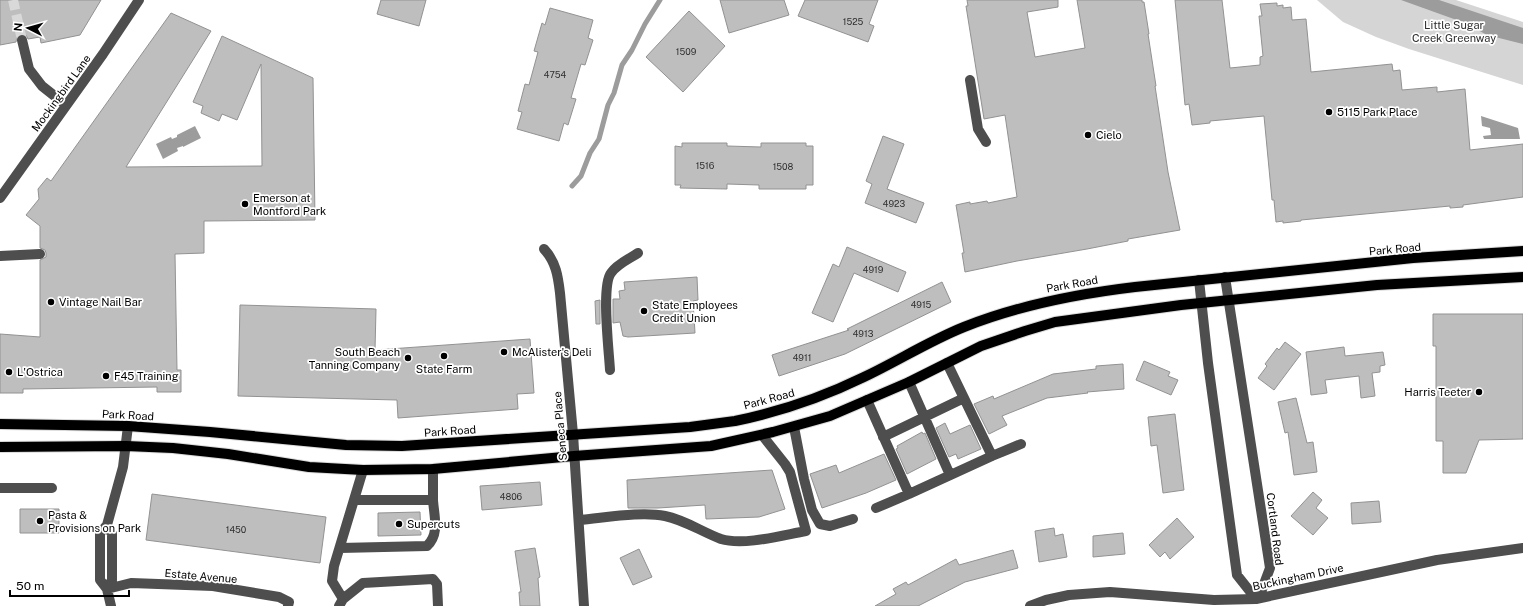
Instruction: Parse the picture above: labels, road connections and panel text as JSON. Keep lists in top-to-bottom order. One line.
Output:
{"streets":{"main road":["Park Road"],"street":["Mockingbird Lane","Seneca Place","Cortland Road","Estate Avenue","Buckingham Drive"]},"crossings":[["Park Road","Seneca Place"],["Park Road","Cortland Road"],["Cortland Road","Buckingham Drive"]],"parks":["Little Sugar Creek Greenway"],"places":["5115 Park Place","Cielo","Emerson at Montford Park","Vintage Nail Bar","State Employees Credit Union","McAlister's Deli","State Farm","South Beach Tanning Company","L'Ostrica","F45 Training","Harris Teeter","Pasta & Provisions on Park","Supercuts"],"house_numbers":["1525","1509","4754","1516","1508","4923","4919","4915","4913","4911","4806","1450"],"scale_bar":"50 m","north":"left"}
